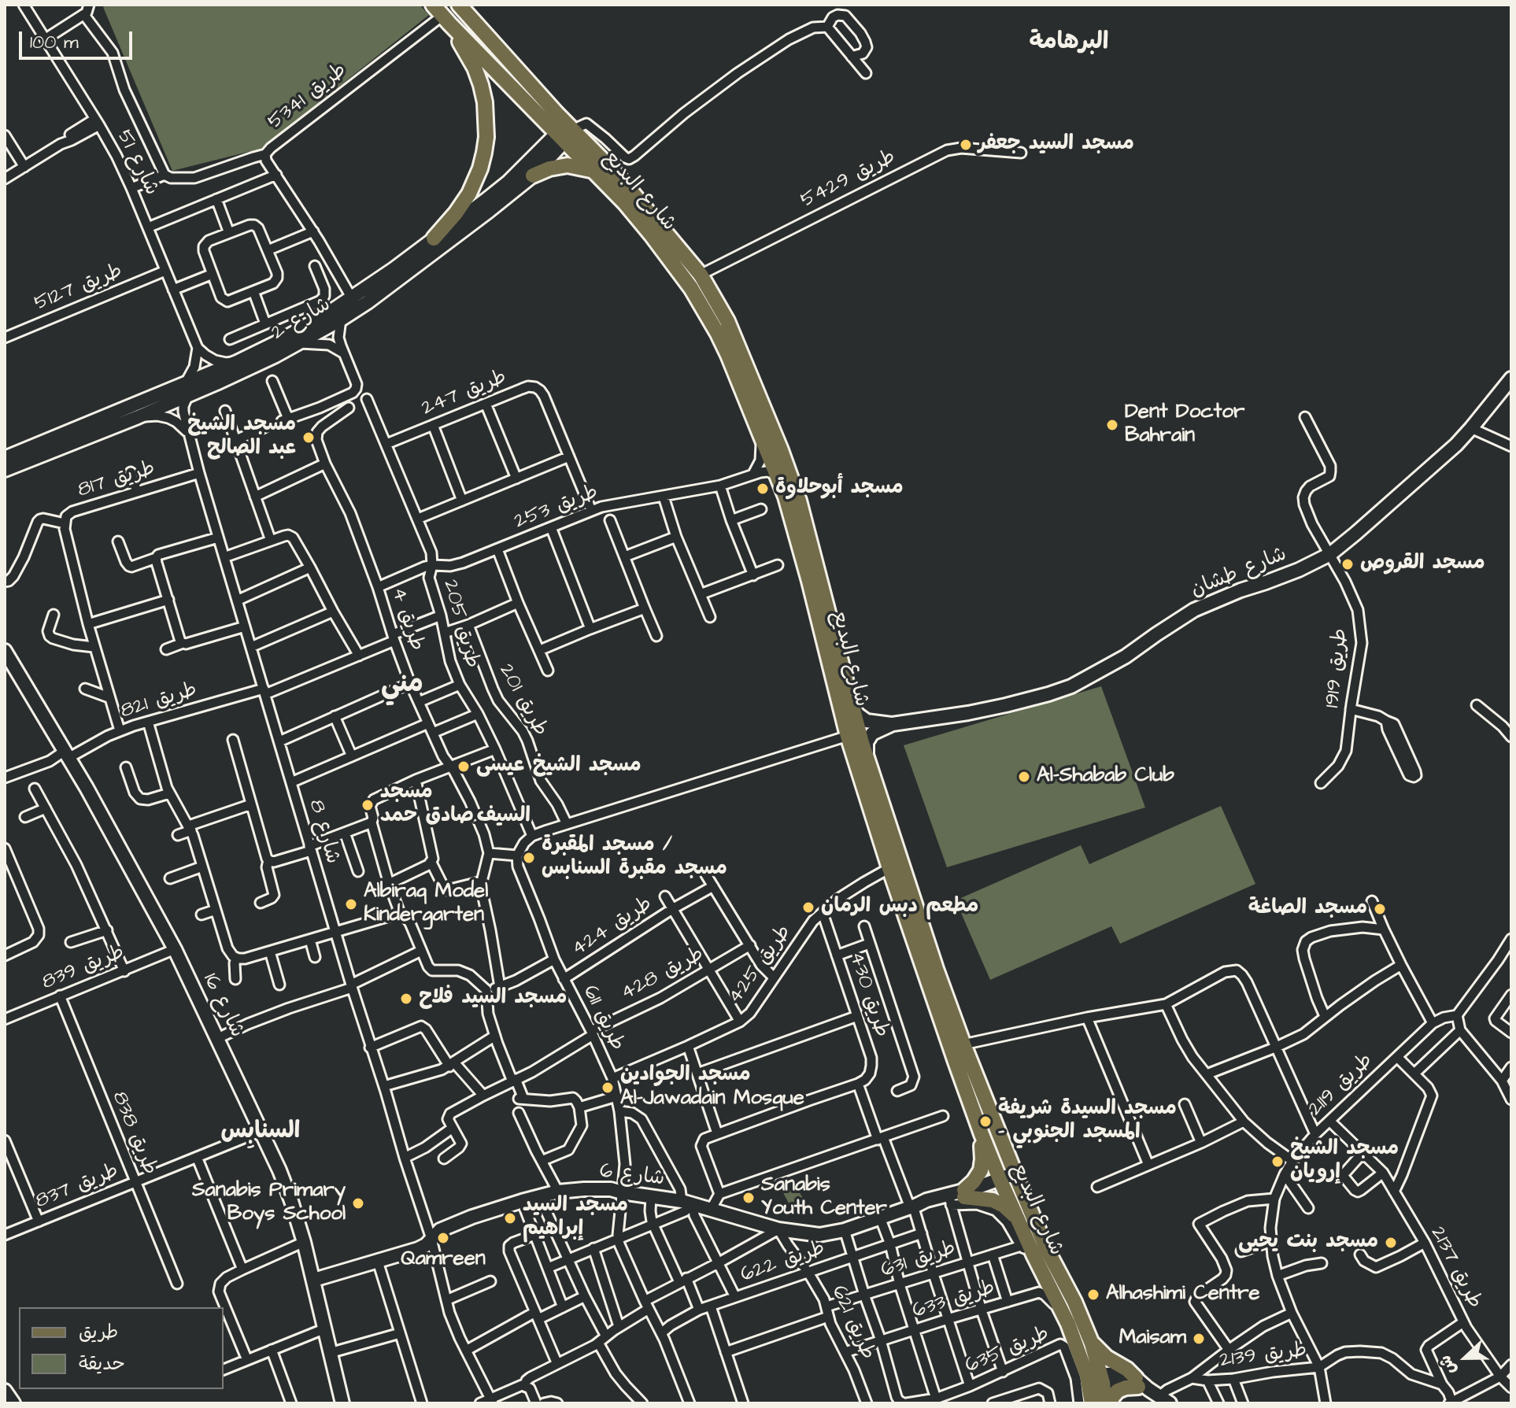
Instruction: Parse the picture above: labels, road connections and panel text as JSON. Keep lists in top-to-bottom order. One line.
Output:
{"streets":{"main road":["شارع البديع"],"street":["طريق 5341","شارع 51","طريق 5429","طريق 5127","شارع 2","طريق 247","طريق 817","طريق 253","شارع طشان","طريق 4","طريق 205","طريق 1919","طريق 201","طريق 821","شارع 8","طريق 424","طريق 425","طريق 839","طريق 428","طريق 430","شارع 16","طريق 611","طريق 2119","طريق 838","شارع 6","طريق 837","طريق 631","طريق 622","طريق 2137","طريق 633","طريق 621","طريق 635","طريق 2139"]},"crossings":[["طريق 5341","شارع البديع"],["طريق 5341","شارع 2"],["شارع 51","طريق 5127"],["طريق 5429","شارع البديع"],["شارع البديع","شارع 2"],["شارع البديع","طريق 253"],["شارع البديع","طريق 425"],["شارع البديع","شارع 6"],["شارع البديع","طريق 633"],["شارع 2","شارع 8"],["طريق 247","طريق 253"],["طريق 247","طريق 205"],["طريق 817","طريق 821"],["طريق 817","شارع 8"],["طريق 253","طريق 4"],["طريق 253","طريق 205"],["شارع طشان","طريق 1919"],["طريق 4","طريق 821"],["طريق 205","طريق 821"],["طريق 821","شارع 8"],["طريق 821","شارع 16"],["شارع 8","شارع 6"],["طريق 424","طريق 611"],["طريق 425","طريق 430"],["طريق 425","طريق 611"],["طريق 839","شارع 16"],["طريق 839","طريق 838"],["طريق 428","طريق 611"],["شارع 16","شارع 6"],["شارع 16","طريق 837"],["طريق 611","شارع 6"],["طريق 611","طريق 622"],["طريق 2119","طريق 2137"],["طريق 2119","طريق 2139"],["طريق 838","طريق 837"],["شارع 6","طريق 621"],["طريق 631","طريق 621"],["طريق 622","طريق 621"],["طريق 633","طريق 621"]],"districts":["البرهامة","مني","السنابِس"],"places":["مسجد السيد جعفر","Dent Doctor Bahrain","مسجد الشيخ عبد الصالح","مسجد أبوحلاوة","مسجد القروص","مسجد الشيخ عيسى","Al-Shabab Club","مسجد السيف.صادق حمد","مسجد المقبرة / مسجد مقبرة السنابس","Albiraq Model Kindergarten","مطعم دبس الرمان","مسجد الصاغة","مسجد السيد فلاح","مسجد الجوادين Al-Jawadain Mosque","مسجد السيدة شريفة - المسجد الجنوبي","مسجد الشيخ إرويان","Sanabis Youth Center","Sanabis Primary Boys School","مسجد السيد إبراهيم","Qamreen","مسجد بنت يحيى","Alhashimi Centre","Maisam"],"legend":["طريق","حديقة"],"scale_bar":"100 m","north":"left"}
